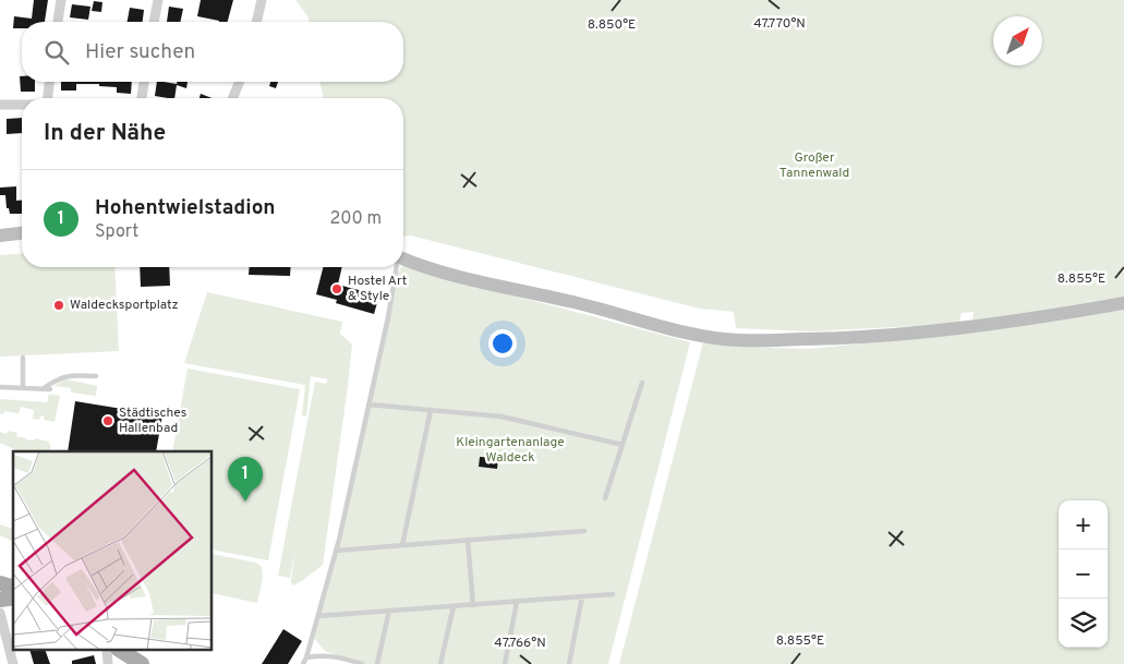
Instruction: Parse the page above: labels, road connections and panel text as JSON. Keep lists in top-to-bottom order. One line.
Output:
{"parks":["Großer Tannenwald","Kleingartenanlage Waldeck"],"places":["Hostel Art & Style","Waldecksportplatz","Städtisches Hallenbad"],"north":"top right","page":{"search":"Hier suchen","heading":"In der Nähe","list":[{"mark":"1","name":"Hohentwielstadion","note":"Sport","value":"200 m"}],"pins":"1","map_buttons":["+","−"]},"coordinates":["47.770°N","8.850°E","8.855°E","47.766°N"]}
